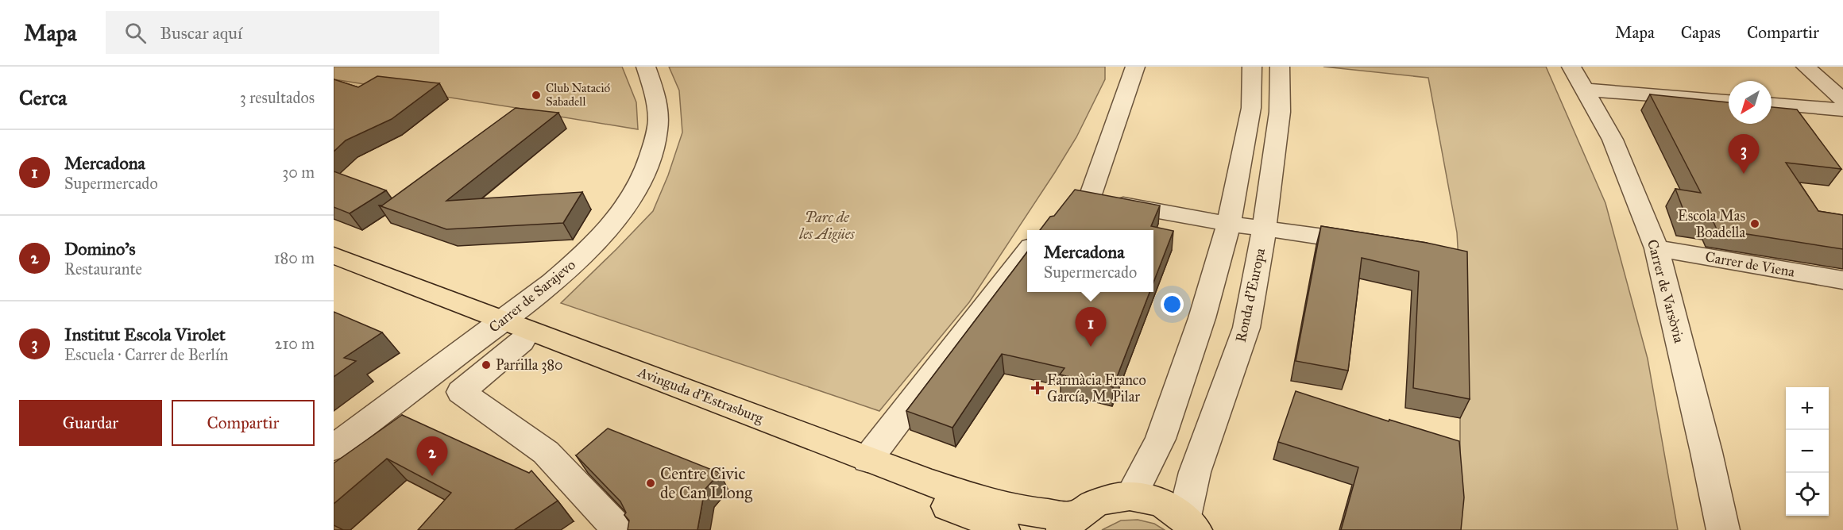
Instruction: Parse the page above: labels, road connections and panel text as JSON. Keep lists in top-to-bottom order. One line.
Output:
{"streets":{"main road":["Avinguda d'Estrasburg"],"street":["Carrer de Viena","Carrer de Varsòvia","Ronda d'Europa","Carrer de Sarajevo"]},"crossings":[["Carrer de Viena","Carrer de Varsòvia"],["Carrer de Sarajevo","Avinguda d'Estrasburg"]],"parks":["Parc de les Aigües"],"places":{"other":["Club Natació Sabadell","Escola Mas Boadella","Parrilla 380","Centre Civic de Can Llong"],"health":["Farmàcia Franco García, M. Pilar"]},"north":"bottom left","page":{"header":"Mapa","search":"Buscar aquí","nav":["Mapa","Capas","Compartir"],"heading":["Cerca","3 resultados"],"list":[{"mark":"1","name":"Mercadona","note":"Supermercado","value":"30 m"},{"mark":"2","name":"Domino's","note":"Restaurante","value":"180 m"},{"mark":"3","name":"Institut Escola Virolet","note":"Escuela · Carrer de Berlín","value":"210 m"}],"pins":["3","1","2"],"popup":["Mercadona","Supermercado"],"buttons":["Guardar","Compartir"],"map_buttons":["+","−"]}}
